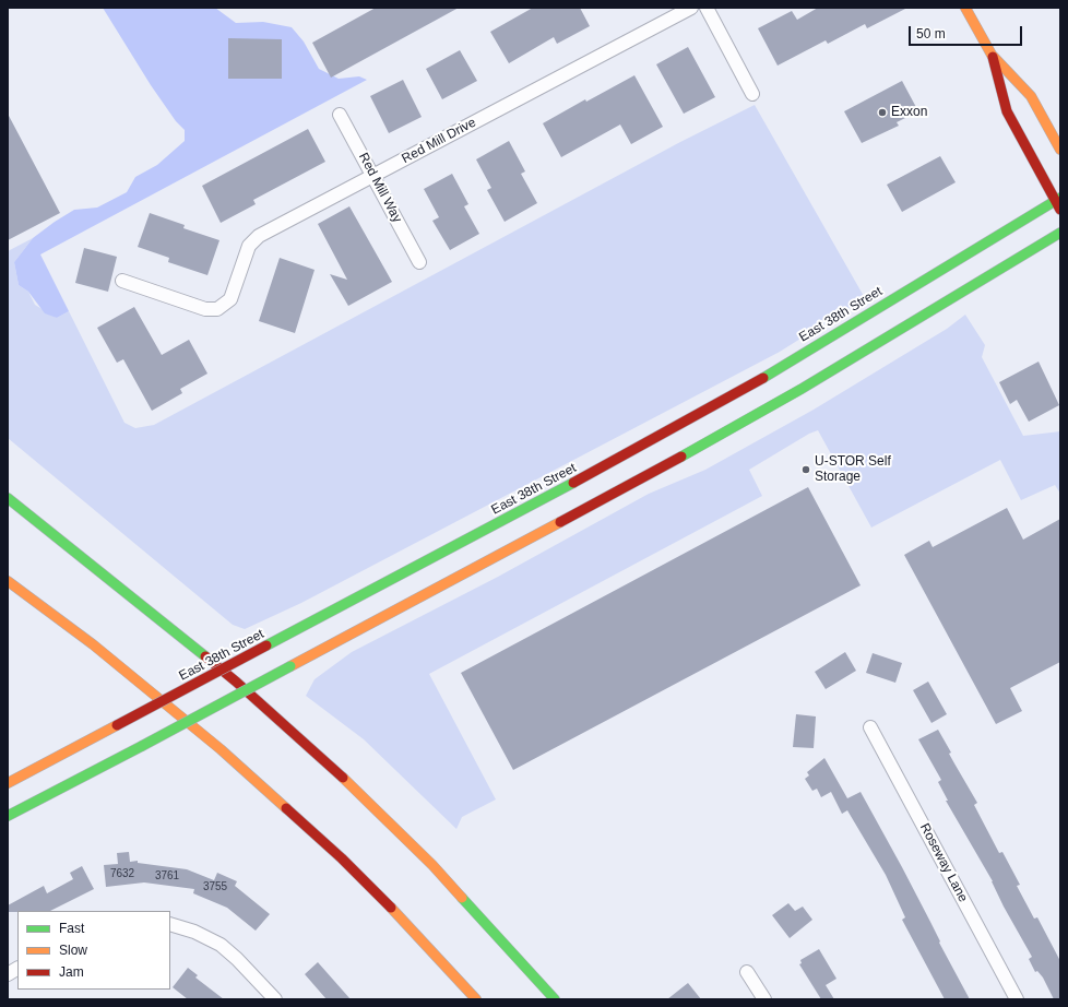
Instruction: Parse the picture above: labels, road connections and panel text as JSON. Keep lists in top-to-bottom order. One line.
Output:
{"streets":{"main road":["East 38th Street"],"street":["Red Mill Drive","Red Mill Way","Roseway Lane"]},"crossings":[["Red Mill Drive","Red Mill Way"]],"places":["Exxon","U-STOR Self Storage"],"house_numbers":["7632","3761","3755"],"legend":["Fast","Slow","Jam"],"scale_bar":"50 m"}
